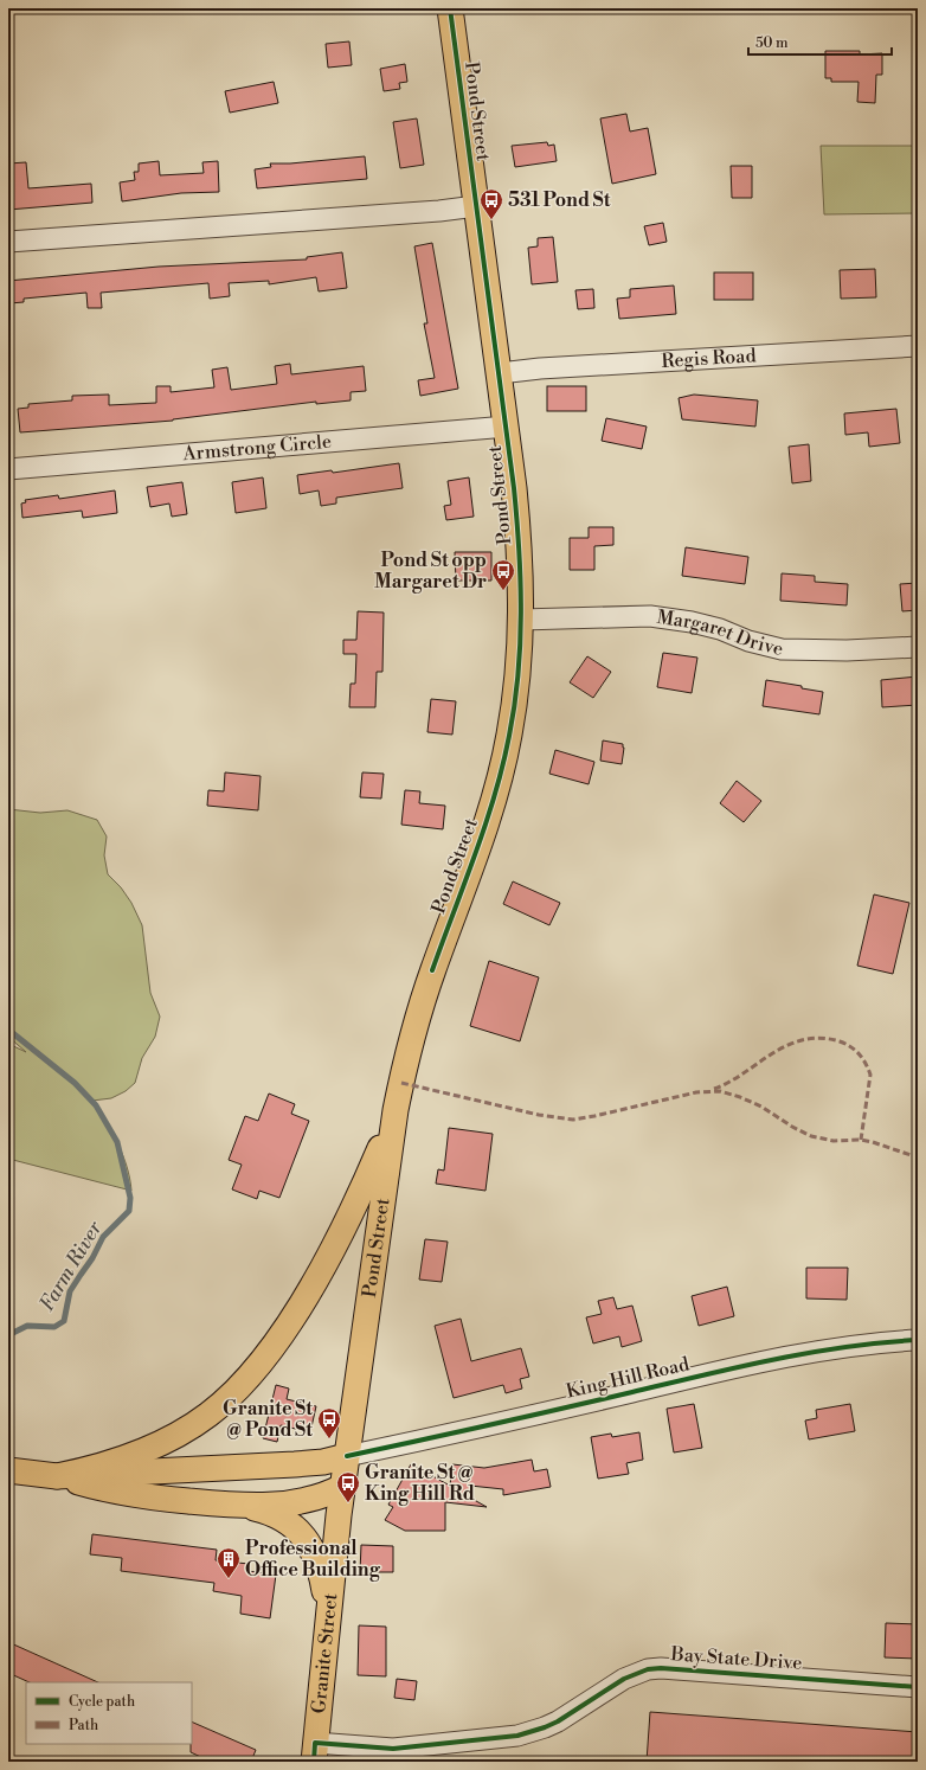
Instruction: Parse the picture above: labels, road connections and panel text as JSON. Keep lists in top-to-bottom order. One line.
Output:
{"streets":{"main road":["Pond Street","Granite Street"],"street":["Regis Road","Armstrong Circle","Margaret Drive","King Hill Road","Bay State Drive"]},"crossings":[["Pond Street","Regis Road"],["Pond Street","Armstrong Circle"],["Pond Street","Margaret Drive"],["Pond Street","King Hill Road"],["Pond Street","Granite Street"],["Granite Street","Bay State Drive"]],"water":["Farm River"],"places":{"bus stop":["531 Pond St","Pond St opp Margaret Dr","Granite St @ Pond St","Granite St @ King Hill Rd"],"building":["Professional Office Building"]},"legend":["Cycle path","Path"],"scale_bar":"50 m"}
